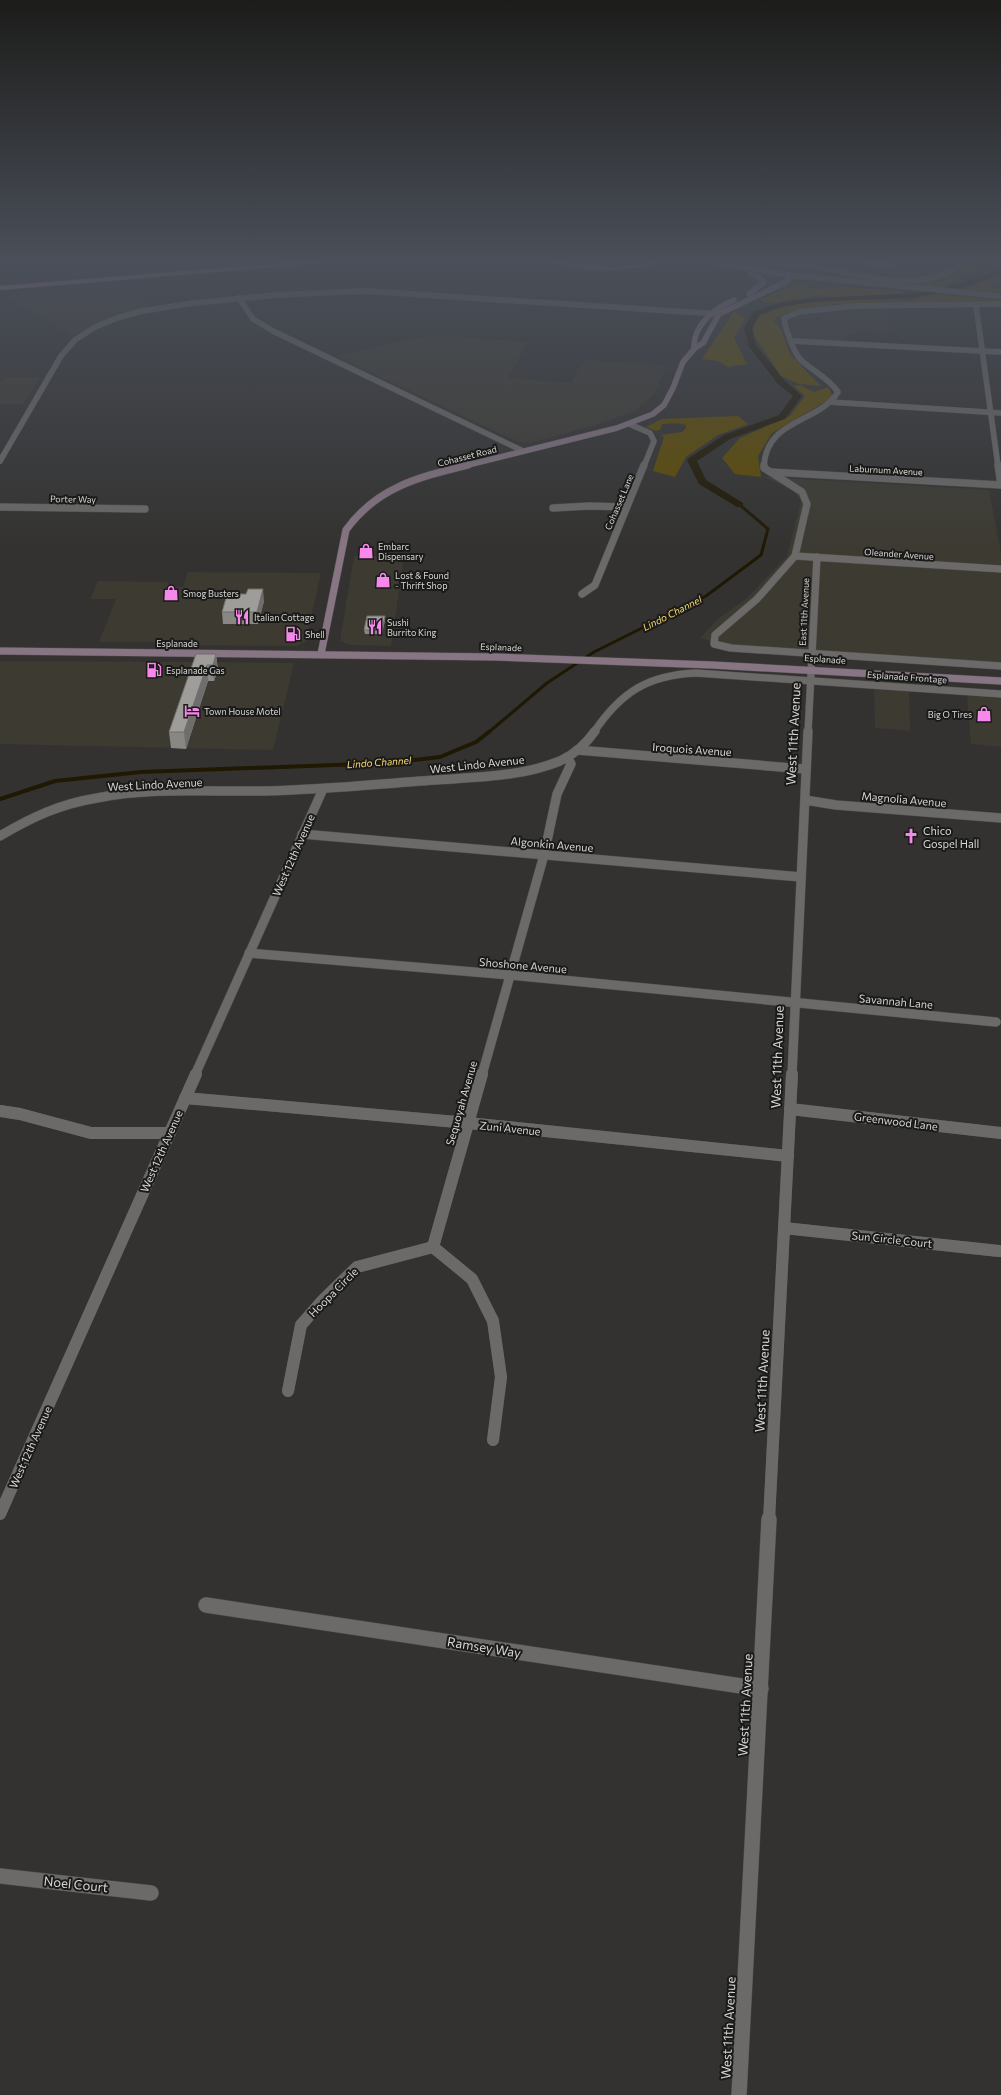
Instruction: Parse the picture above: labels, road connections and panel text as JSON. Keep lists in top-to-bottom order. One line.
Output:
{"streets":{"main road":["Cohasset Road","Esplanade"],"street":["Laburnum Avenue","Porter Way","Cohasset Lane","Oleander Avenue","East 11th Avenue","Esplanade Frontage","West 11th Avenue","Iroquois Avenue","West Lindo Avenue","Magnolia Avenue","Algonkin Avenue","West 12th Avenue","Shoshone Avenue","Savannah Lane","Sequoyah Avenue","Greenwood Lane","Zuni Avenue","Sun Circle Court","Hoopa Circle","Ramsey Way","Noel Court"]},"crossings":[["Cohasset Road","Cohasset Lane"],["Cohasset Road","Esplanade"],["Oleander Avenue","East 11th Avenue"],["Oleander Avenue","Esplanade Frontage"],["East 11th Avenue","Esplanade"],["East 11th Avenue","Esplanade Frontage"],["East 11th Avenue","West 11th Avenue"],["Esplanade","West 11th Avenue"],["Esplanade Frontage","West 11th Avenue"],["Esplanade Frontage","West Lindo Avenue"],["West 11th Avenue","Iroquois Avenue"],["West 11th Avenue","West Lindo Avenue"],["West 11th Avenue","Magnolia Avenue"],["West 11th Avenue","Algonkin Avenue"],["West 11th Avenue","Shoshone Avenue"],["West 11th Avenue","Savannah Lane"],["West 11th Avenue","Greenwood Lane"],["West 11th Avenue","Zuni Avenue"],["West 11th Avenue","Sun Circle Court"],["West 11th Avenue","Ramsey Way"],["Iroquois Avenue","West Lindo Avenue"],["West Lindo Avenue","West 12th Avenue"],["West Lindo Avenue","Sequoyah Avenue"],["Algonkin Avenue","West 12th Avenue"],["Algonkin Avenue","Sequoyah Avenue"],["West 12th Avenue","Shoshone Avenue"],["West 12th Avenue","Zuni Avenue"],["Shoshone Avenue","Savannah Lane"],["Shoshone Avenue","Sequoyah Avenue"],["Sequoyah Avenue","Zuni Avenue"],["Sequoyah Avenue","Hoopa Circle"]],"water":["Lindo Channel"],"places":{"shop":["Embarc Dispensary","Lost & Found - Thrift Shop","Smog Busters","Big O Tires"],"restaurant":["Italian Cottage","Sushi Burrito King"],"fuel station":["Shell","Esplanade Gas"],"hotel":["Town House Motel"],"church":["Chico Gospel Hall"]}}
